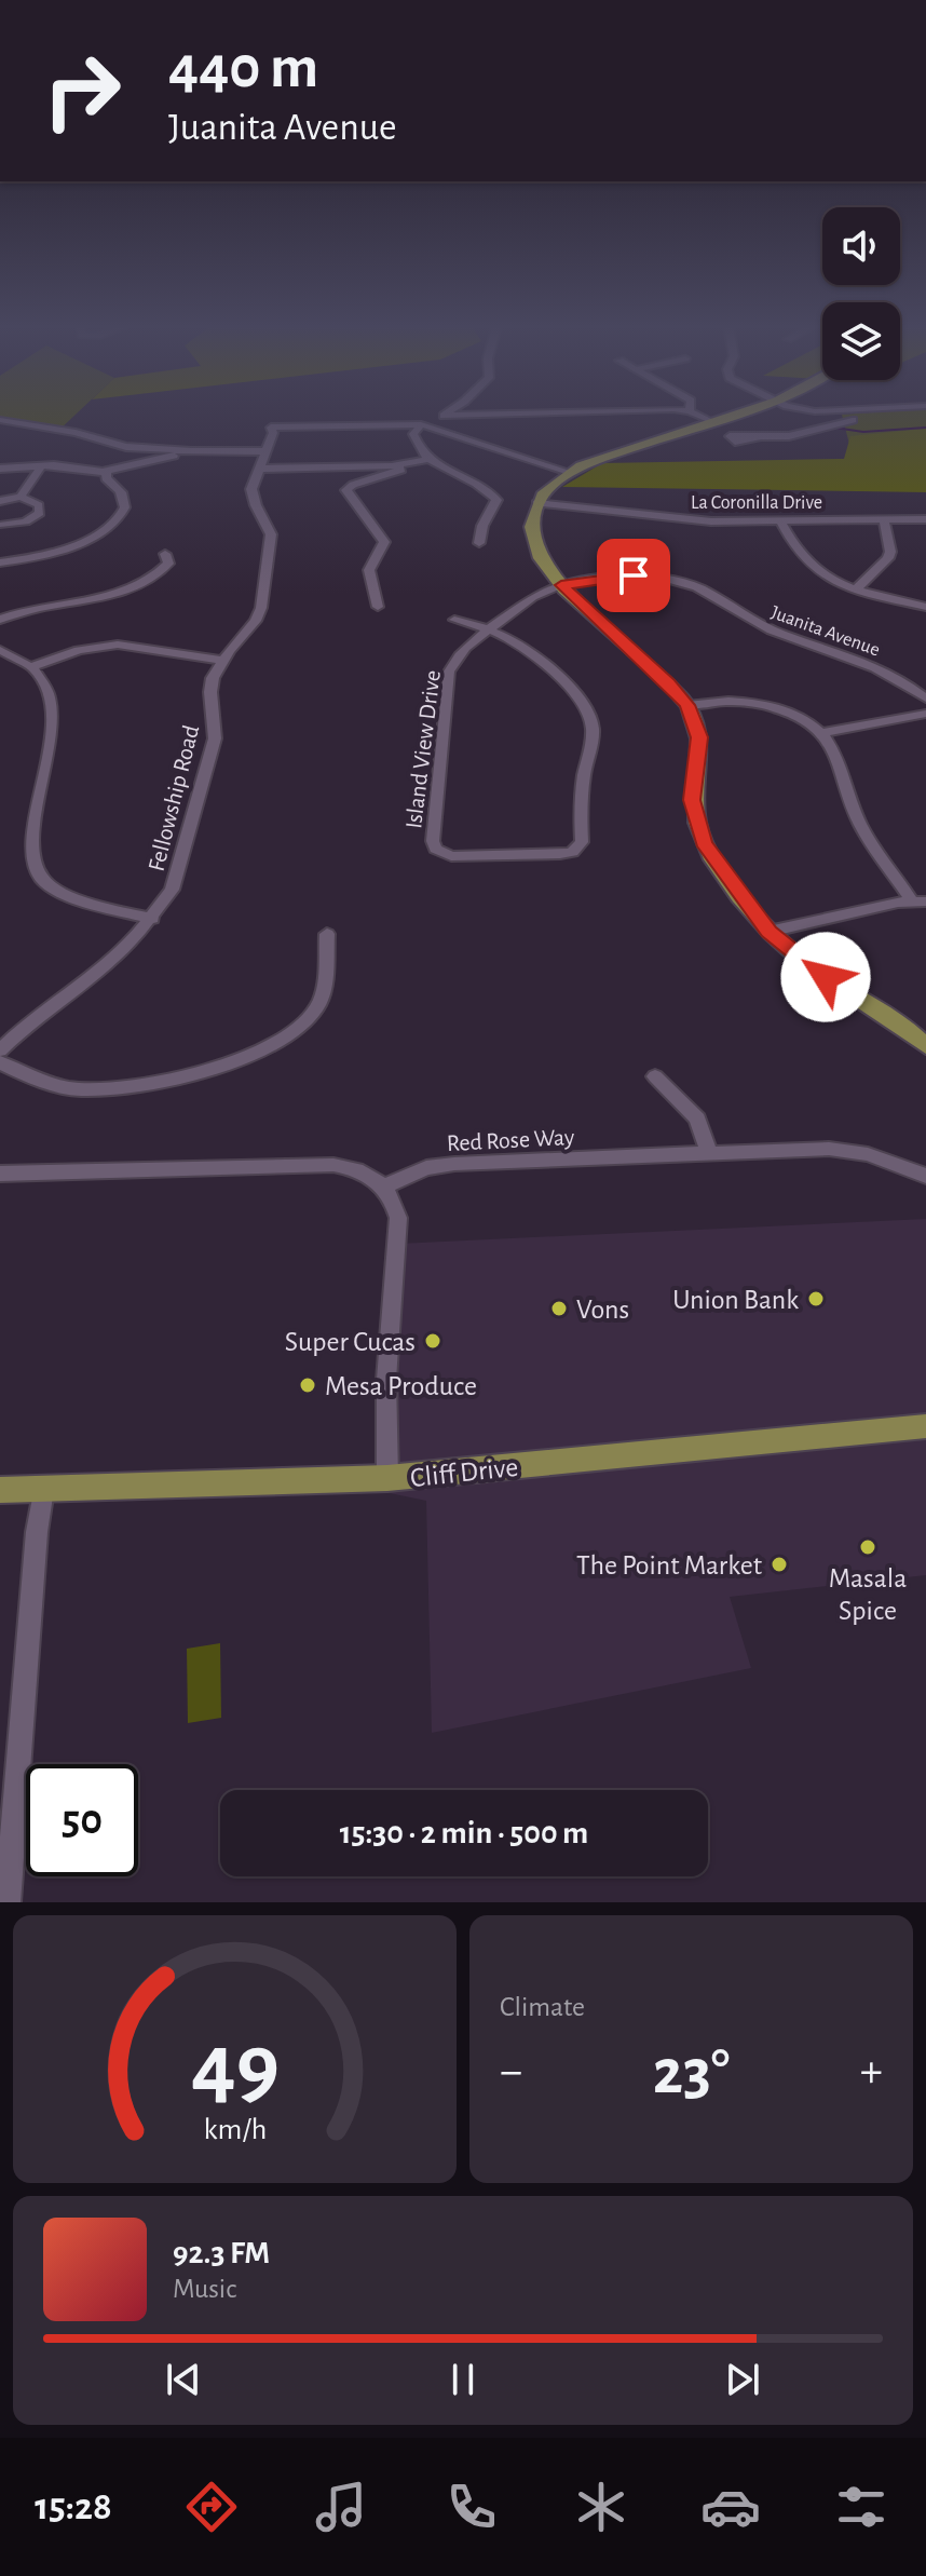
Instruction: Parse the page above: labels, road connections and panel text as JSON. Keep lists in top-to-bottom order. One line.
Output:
{"streets":{"main road":["Cliff Drive"],"street":["La Coronilla Drive","Juanita Avenue","Island View Drive","Fellowship Road","Red Rose Way"]},"crossings":[["Juanita Avenue","Island View Drive"]],"places":["Union Bank","Vons","Super Cucas","Mesa Produce","Masala Spice","The Point Market"],"page":{"turn":["440 m","Juanita Avenue"],"limit":"50","trip":"15:30 · 2 min · 500 m","tile":"Climate","heat":["−","23°","+"],"song":["92.3 FM","Music"],"tabs":"15:28","gauge":["49","km/h"]}}
